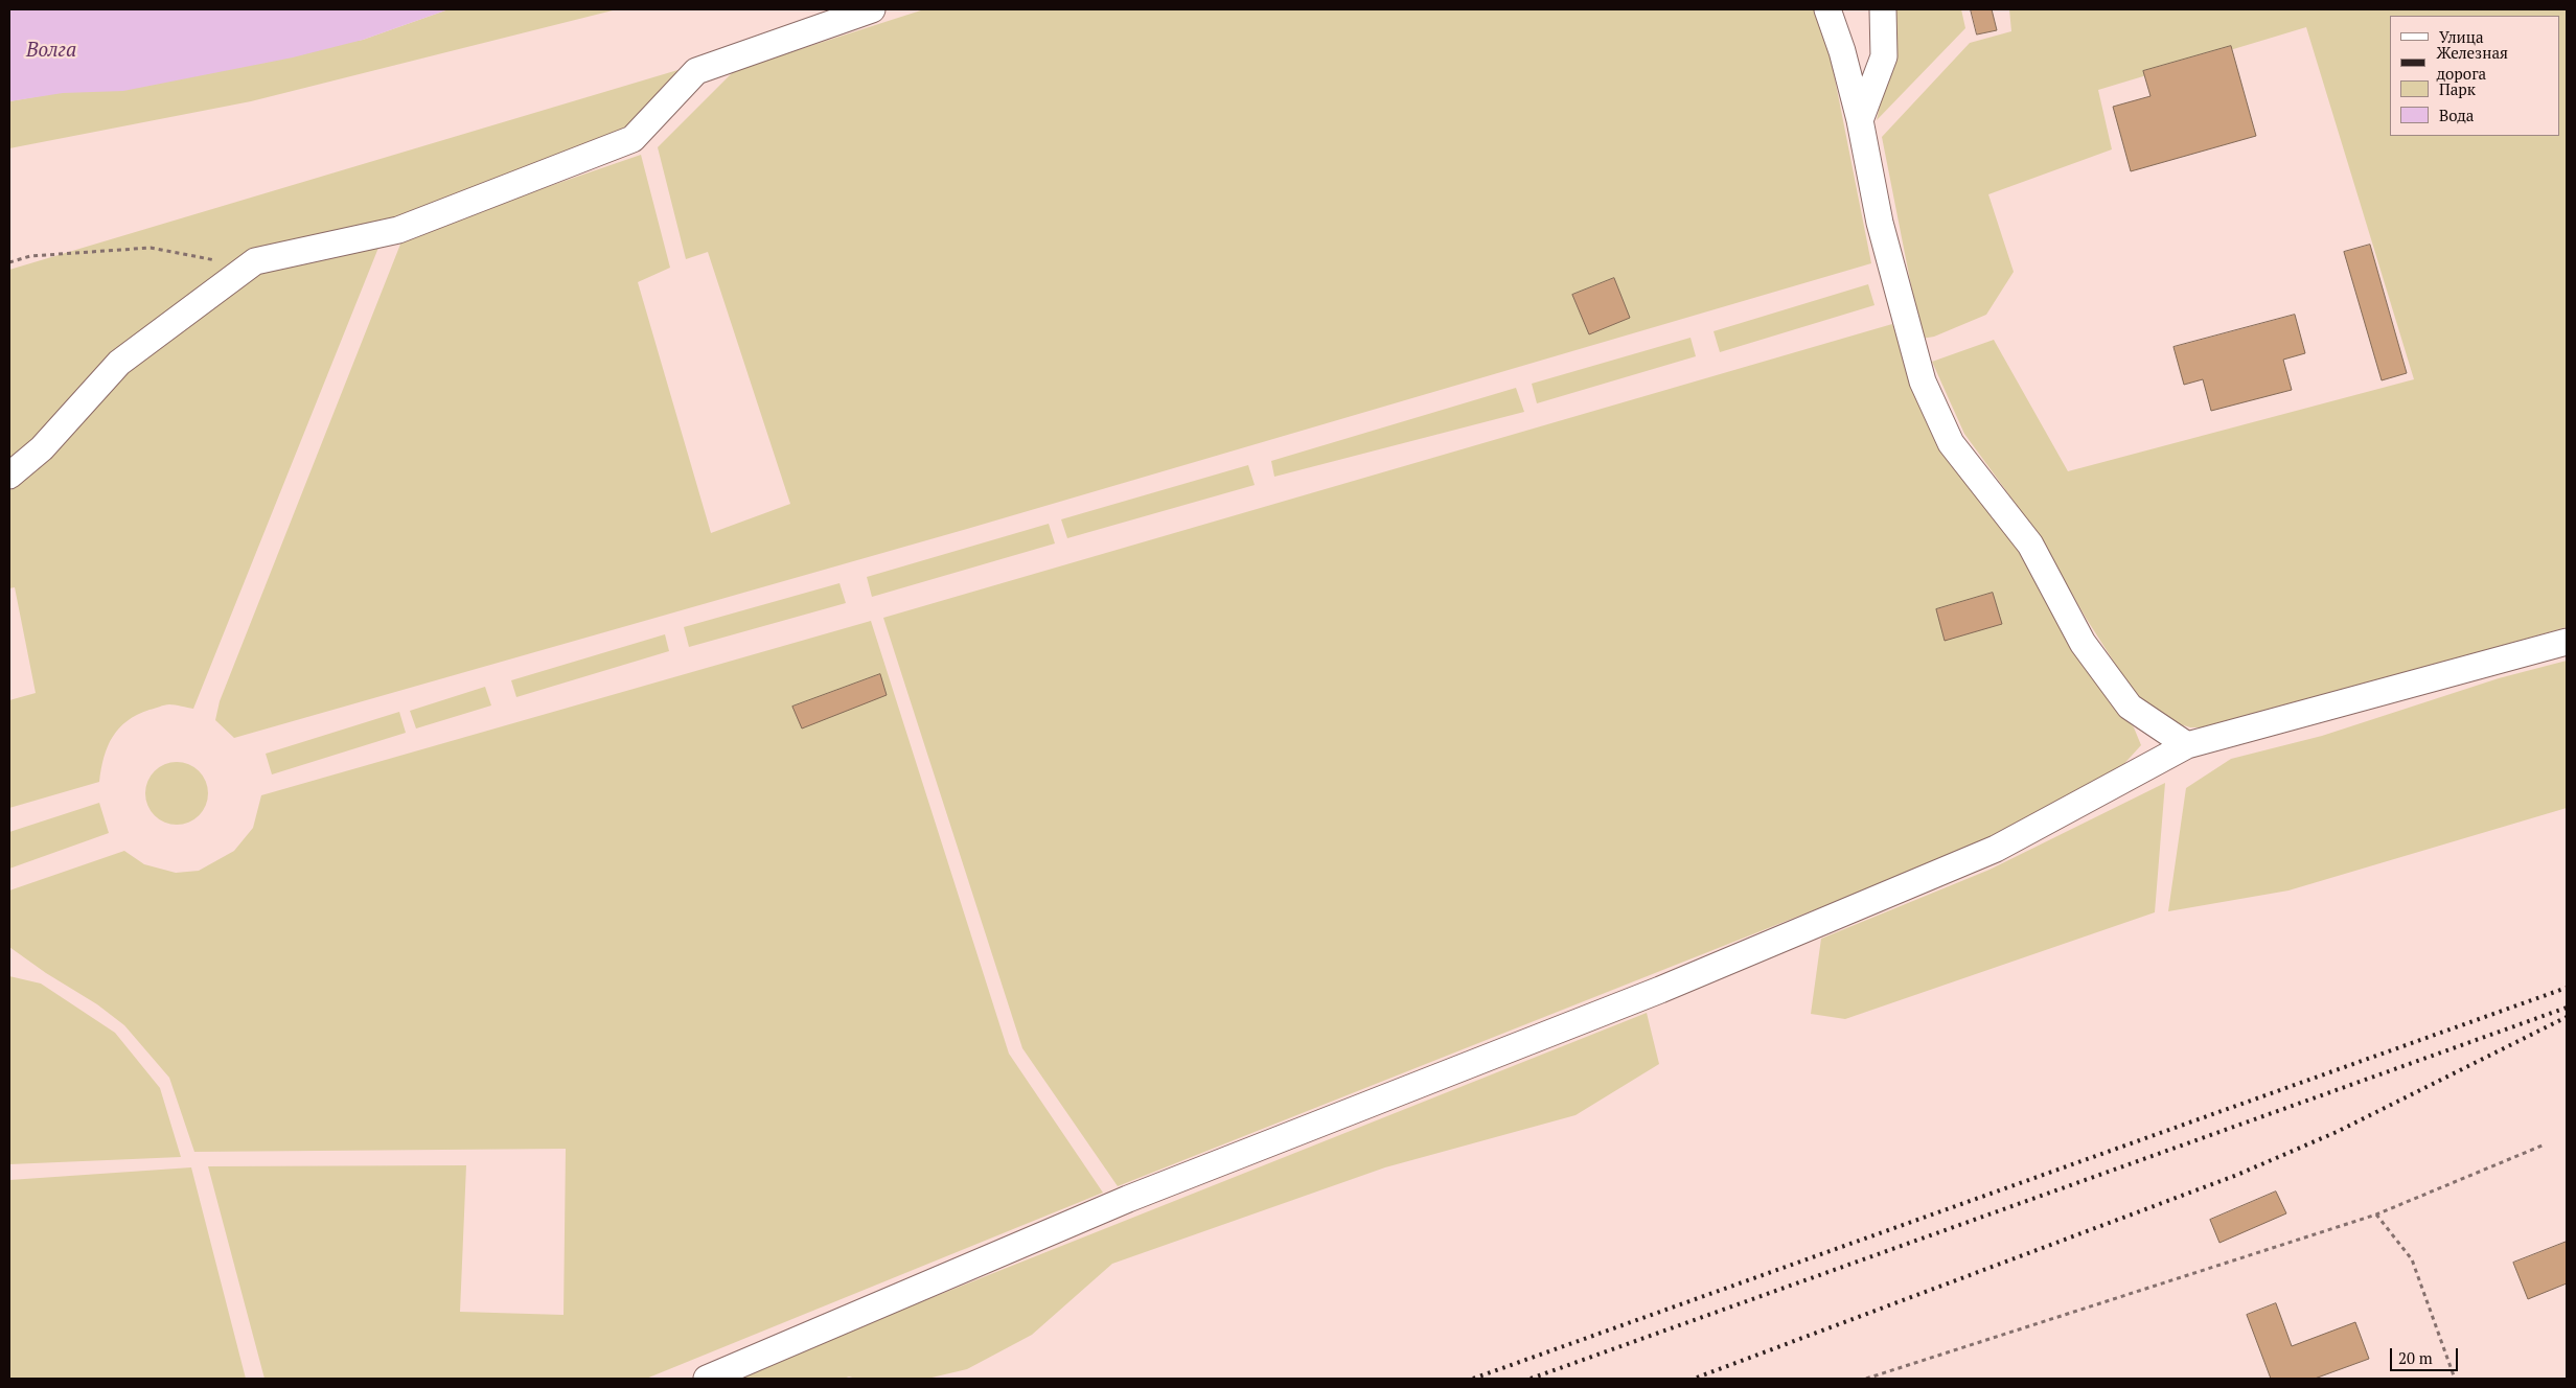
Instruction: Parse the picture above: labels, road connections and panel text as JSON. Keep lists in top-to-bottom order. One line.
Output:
{"water":["Волга"],"legend":["Улица","Железная дорога","Парк","Вода"],"scale_bar":"20 m"}
